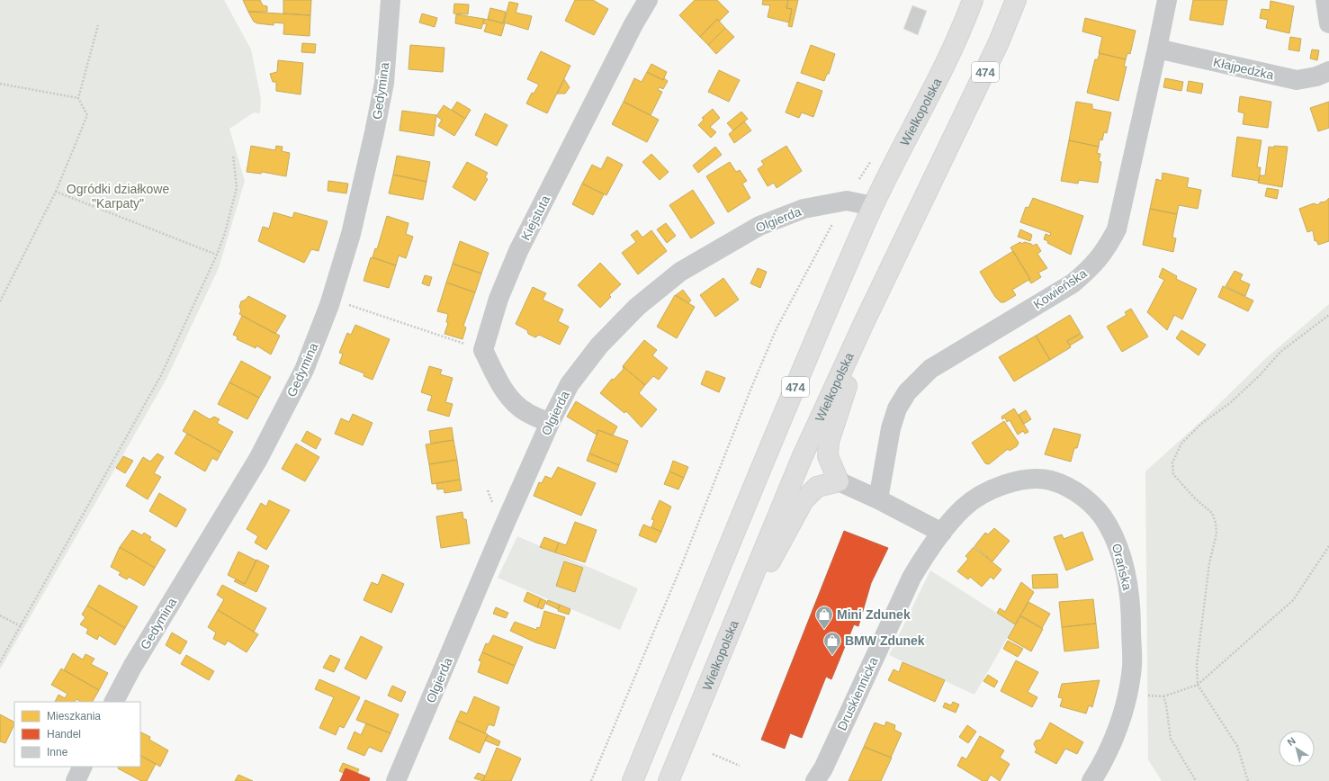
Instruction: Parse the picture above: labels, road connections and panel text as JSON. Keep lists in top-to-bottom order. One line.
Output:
{"streets":{"main road":["474","Wielkopolska"],"street":["Kłajpedzka","Gedymina","Kiejstuta","Olgierda","Kowieńska","Orańska","Druskiennicka"]},"crossings":[["Kłajpedzka","Kowieńska"],["Wielkopolska","Olgierda"],["Orańska","Druskiennicka"]],"parks":["Ogródki działkowe \"Karpaty\""],"places":{"shop":["Mini Zdunek","BMW Zdunek"]},"legend":["Mieszkania","Handel","Inne"],"north":"top left"}
